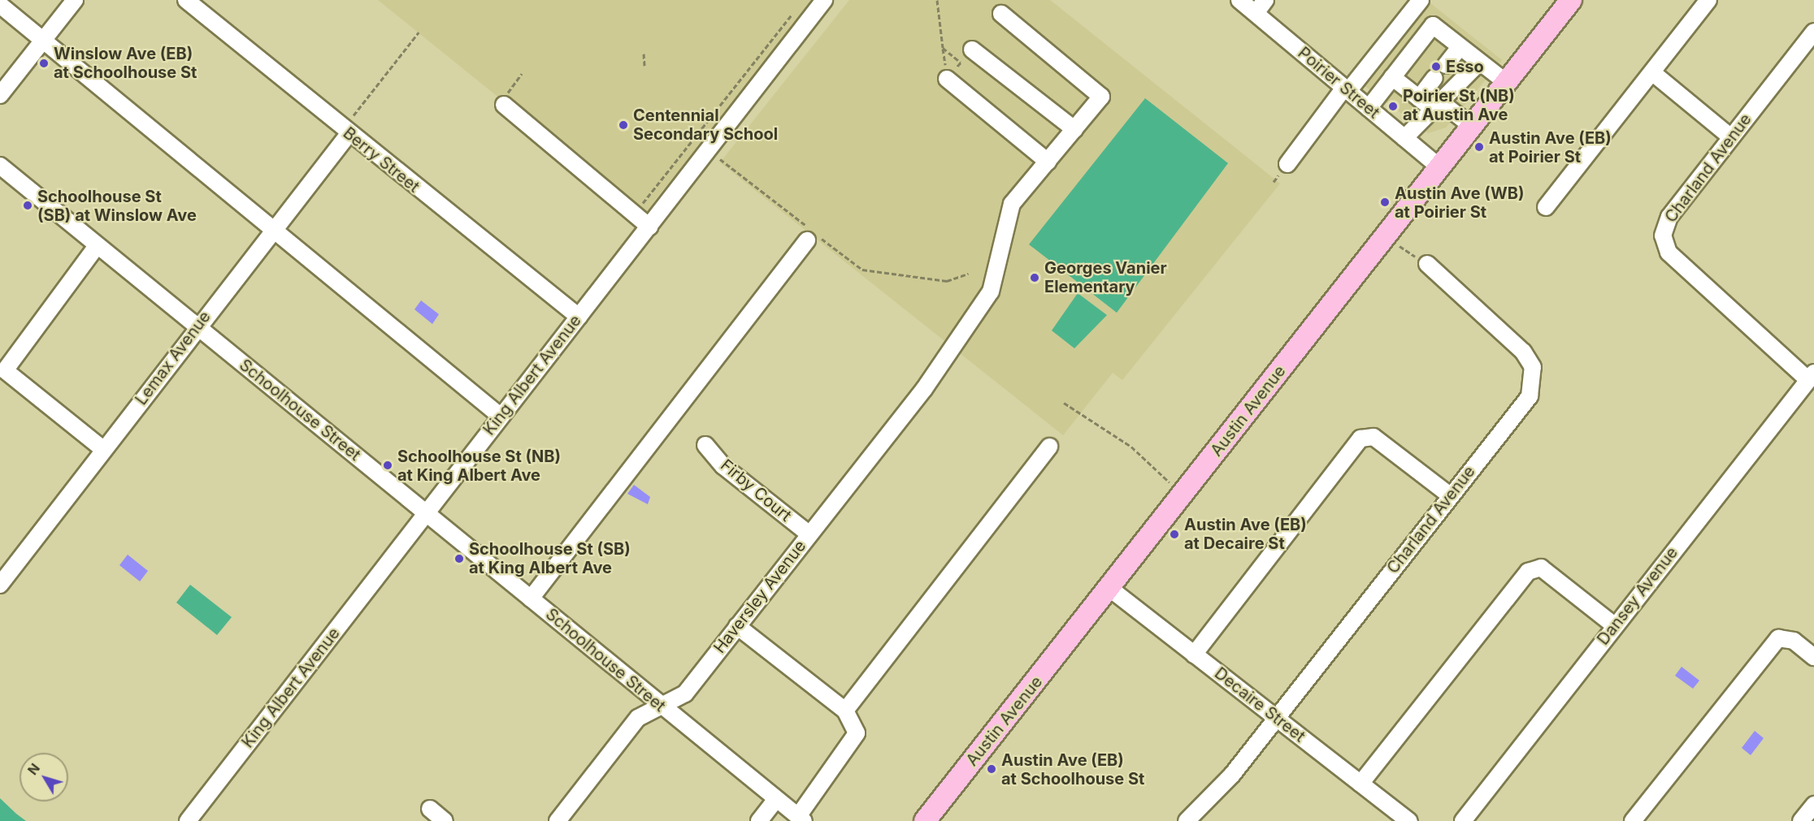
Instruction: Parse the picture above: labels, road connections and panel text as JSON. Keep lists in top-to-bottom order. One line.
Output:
{"streets":{"main road":["Austin Avenue"],"street":["Poirier Street","Berry Street","Charland Avenue","Lemax Avenue","King Albert Avenue","Schoolhouse Street","Firby Court","Dansey Avenue","Haversley Avenue","Decaire Street"]},"crossings":[["Poirier Street","Austin Avenue"],["Berry Street","Lemax Avenue"],["Berry Street","King Albert Avenue"],["Charland Avenue","Dansey Avenue"],["Charland Avenue","Decaire Street"],["Lemax Avenue","Schoolhouse Street"],["King Albert Avenue","Schoolhouse Street"],["Schoolhouse Street","Haversley Avenue"],["Austin Avenue","Decaire Street"],["Firby Court","Haversley Avenue"]],"places":["Winslow Ave (EB) at Schoolhouse St","Esso","Poirier St (NB) at Austin Ave","Centennial Secondary School","Austin Ave (EB) at Poirier St","Austin Ave (WB) at Poirier St","Schoolhouse St (SB) at Winslow Ave","Georges Vanier Elementary","Schoolhouse St (NB) at King Albert Ave","Austin Ave (EB) at Decaire St","Schoolhouse St (SB) at King Albert Ave","Austin Ave (EB) at Schoolhouse St"],"north":"top left"}
